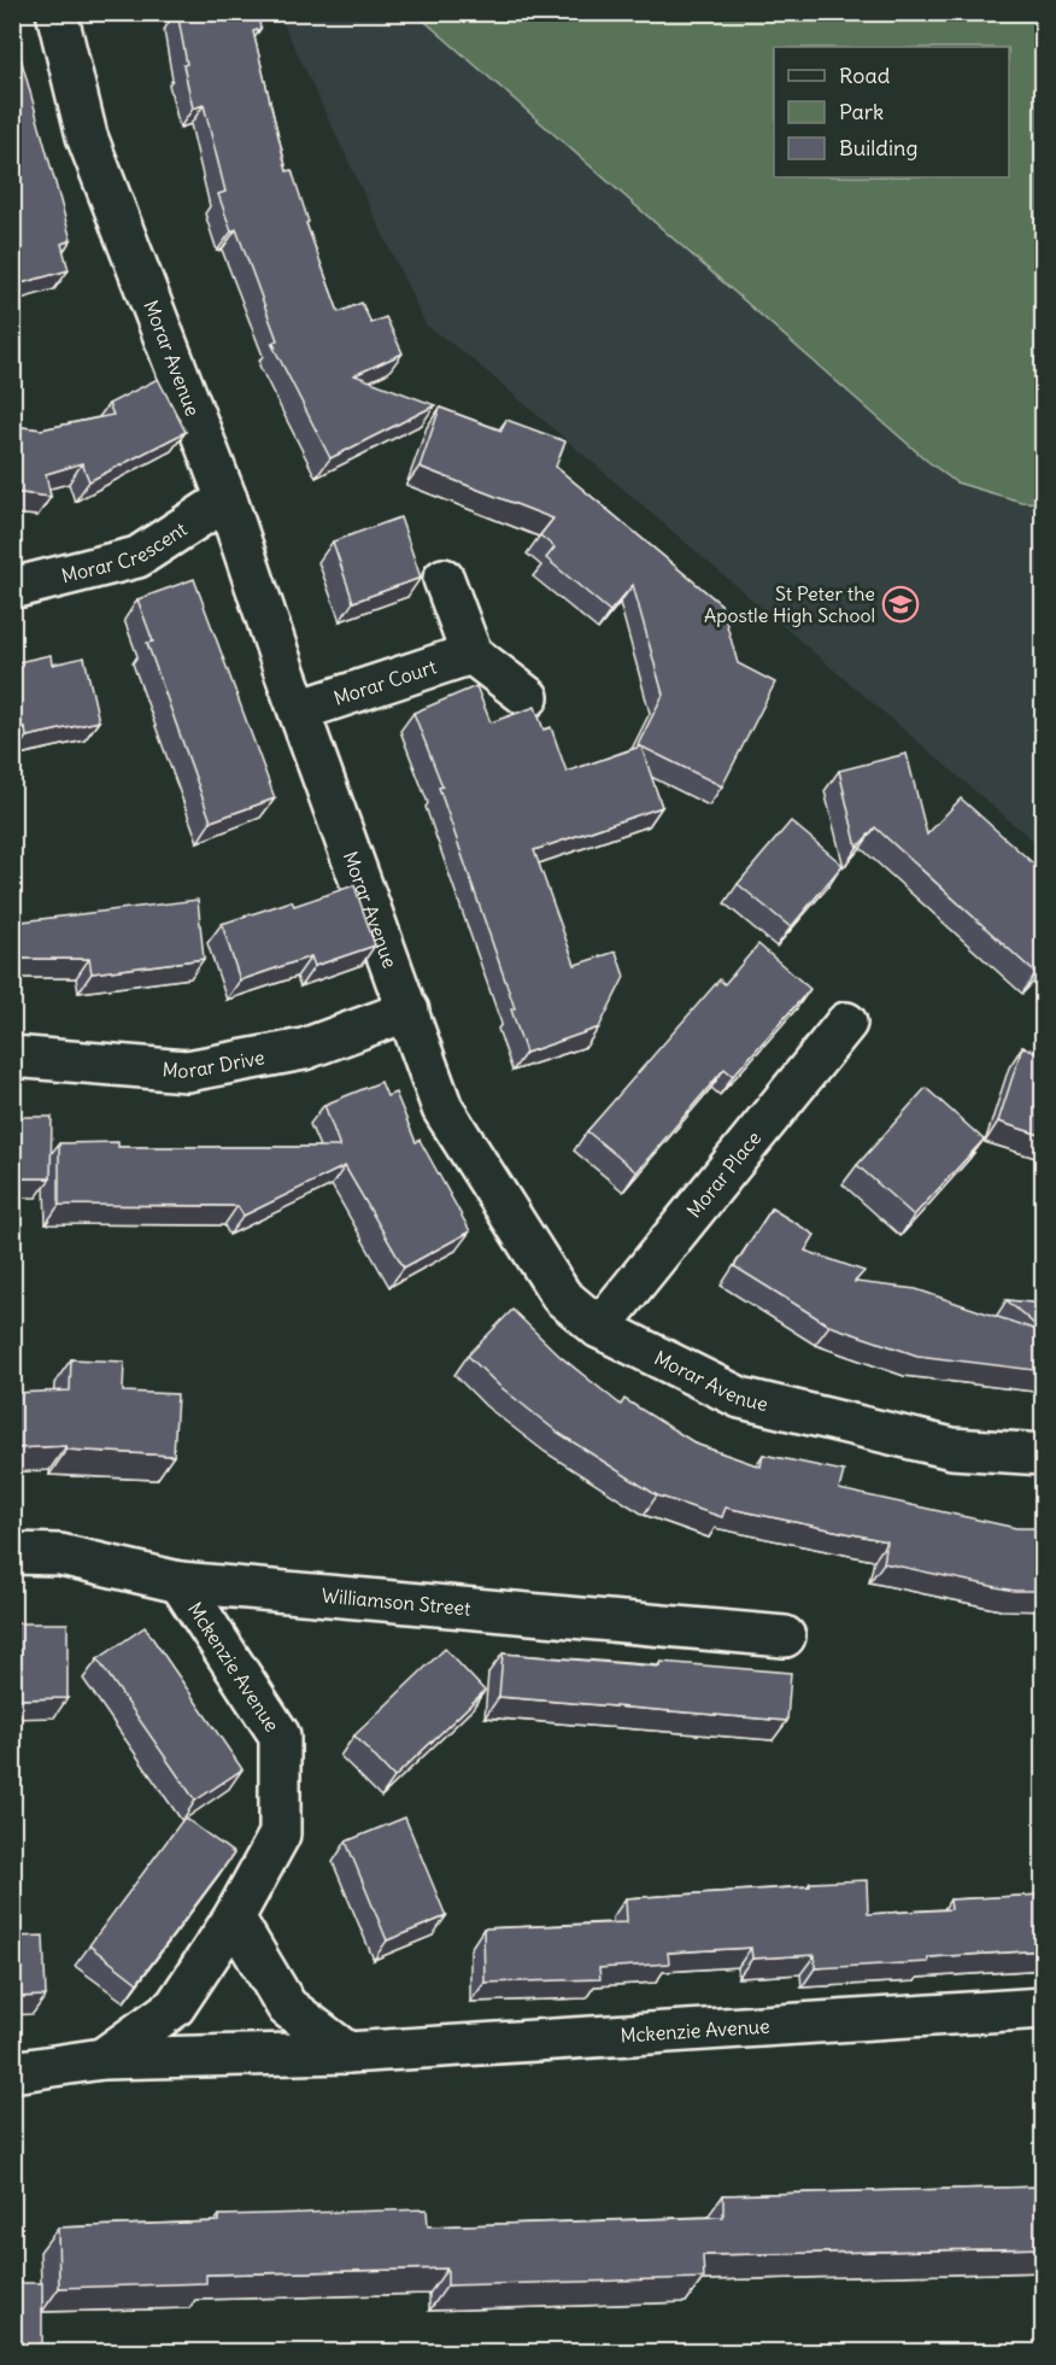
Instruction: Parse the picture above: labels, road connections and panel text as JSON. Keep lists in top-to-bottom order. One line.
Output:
{"streets":{"street":["Morar Avenue","Morar Crescent","Morar Court","Morar Drive","Morar Place","Williamson Street","Mckenzie Avenue"]},"crossings":[["Morar Avenue","Morar Crescent"],["Morar Avenue","Morar Court"],["Morar Avenue","Morar Drive"],["Morar Avenue","Morar Place"],["Williamson Street","Mckenzie Avenue"]],"places":{"school or university":["St Peter the Apostle High School"]},"legend":["Road","Park","Building"]}
